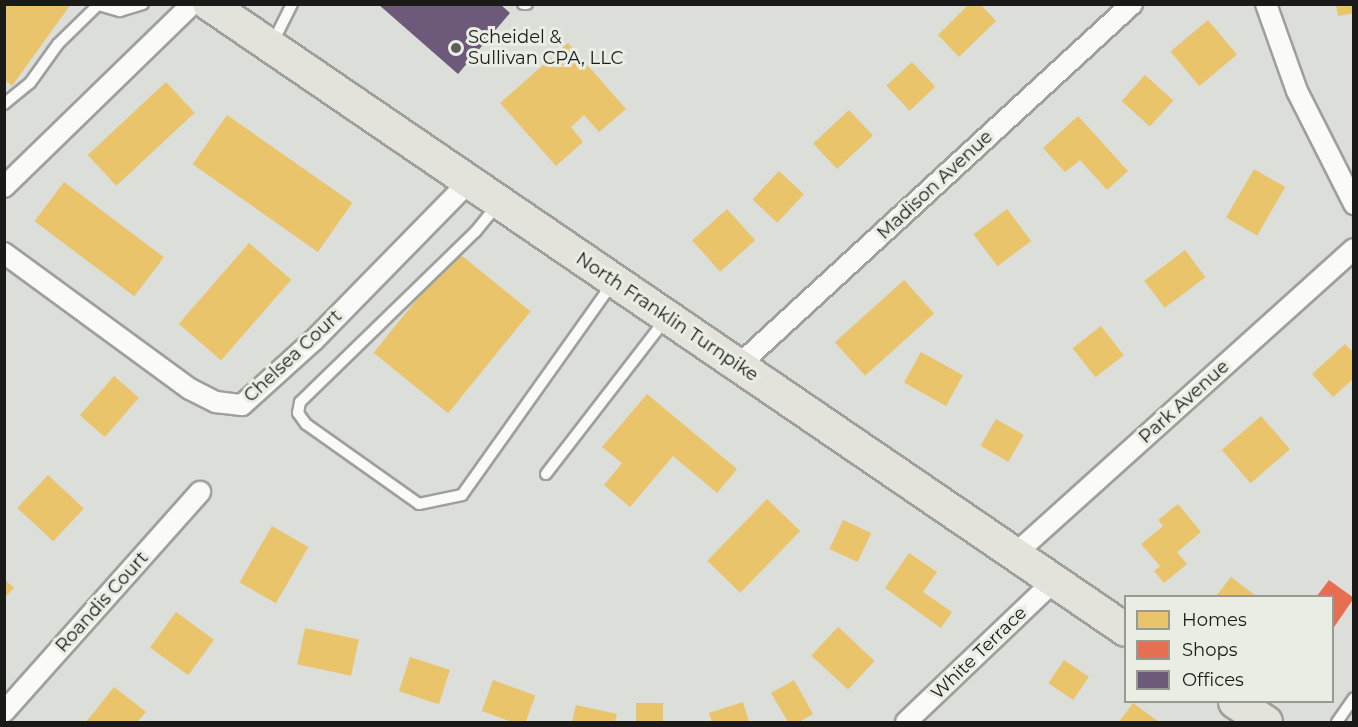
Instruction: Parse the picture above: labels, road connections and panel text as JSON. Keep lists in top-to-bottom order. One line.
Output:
{"streets":{"main road":["North Franklin Turnpike"],"street":["Madison Avenue","Chelsea Court","Park Avenue","Roandis Court","White Terrace"]},"crossings":[["Madison Avenue","North Franklin Turnpike"],["North Franklin Turnpike","Chelsea Court"],["North Franklin Turnpike","Park Avenue"],["North Franklin Turnpike","White Terrace"]],"places":["Scheidel & Sullivan CPA, LLC"],"legend":["Homes","Shops","Offices"]}
